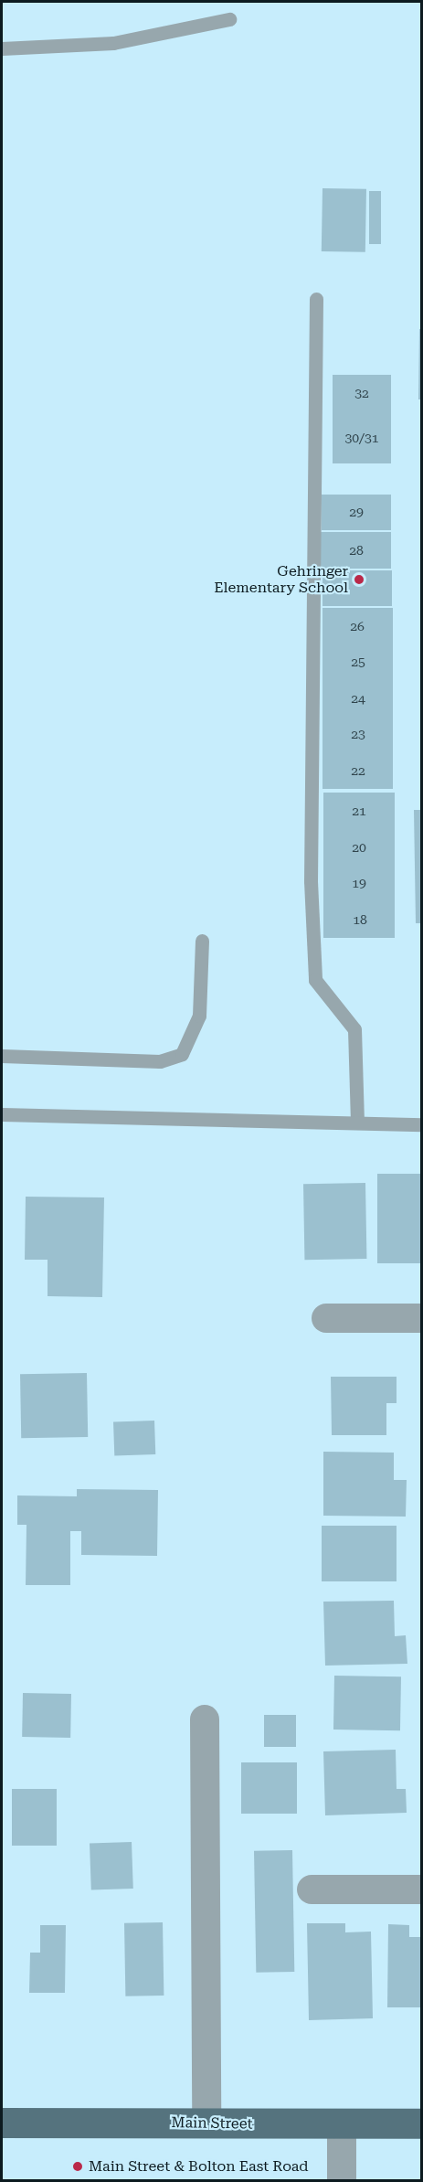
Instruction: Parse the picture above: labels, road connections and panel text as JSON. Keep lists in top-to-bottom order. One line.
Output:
{"streets":{"main road":["Main Street"]},"places":["Gehringer Elementary School","Main Street & Bolton East Road"],"house_numbers":["32","30/31","29","28","26","25","24","23","22","21","20","19","18"]}
